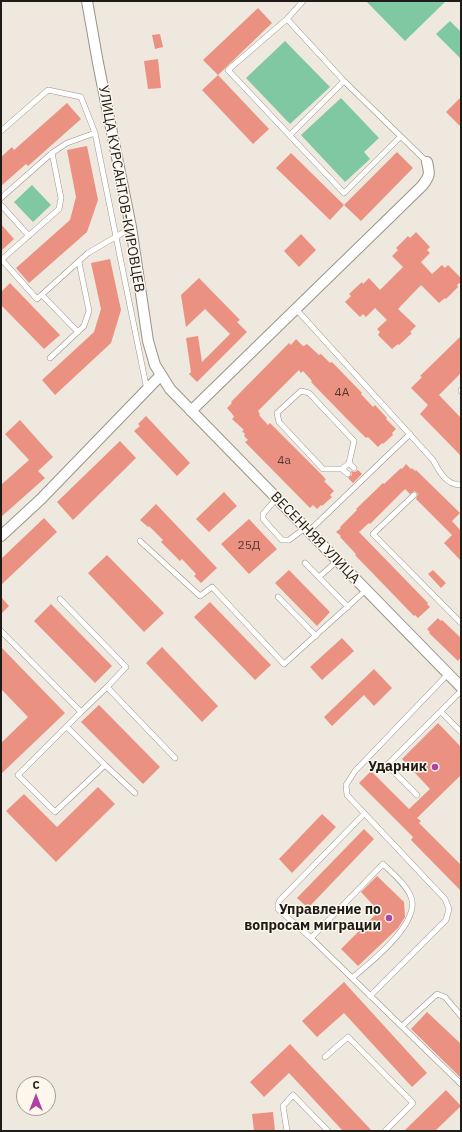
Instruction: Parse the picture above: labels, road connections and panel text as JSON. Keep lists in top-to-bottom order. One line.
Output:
{"streets":{"street":["УЛИЦА КУРСАНТОВ-КИРОВЦЕВ","ВЕСЕННЯЯ УЛИЦА"]},"crossings":[["УЛИЦА КУРСАНТОВ-КИРОВЦЕВ","ВЕСЕННЯЯ УЛИЦА"]],"places":["Ударник","Управление по вопросам миграции"],"house_numbers":["4А","4а","25Д"],"north":"top"}
